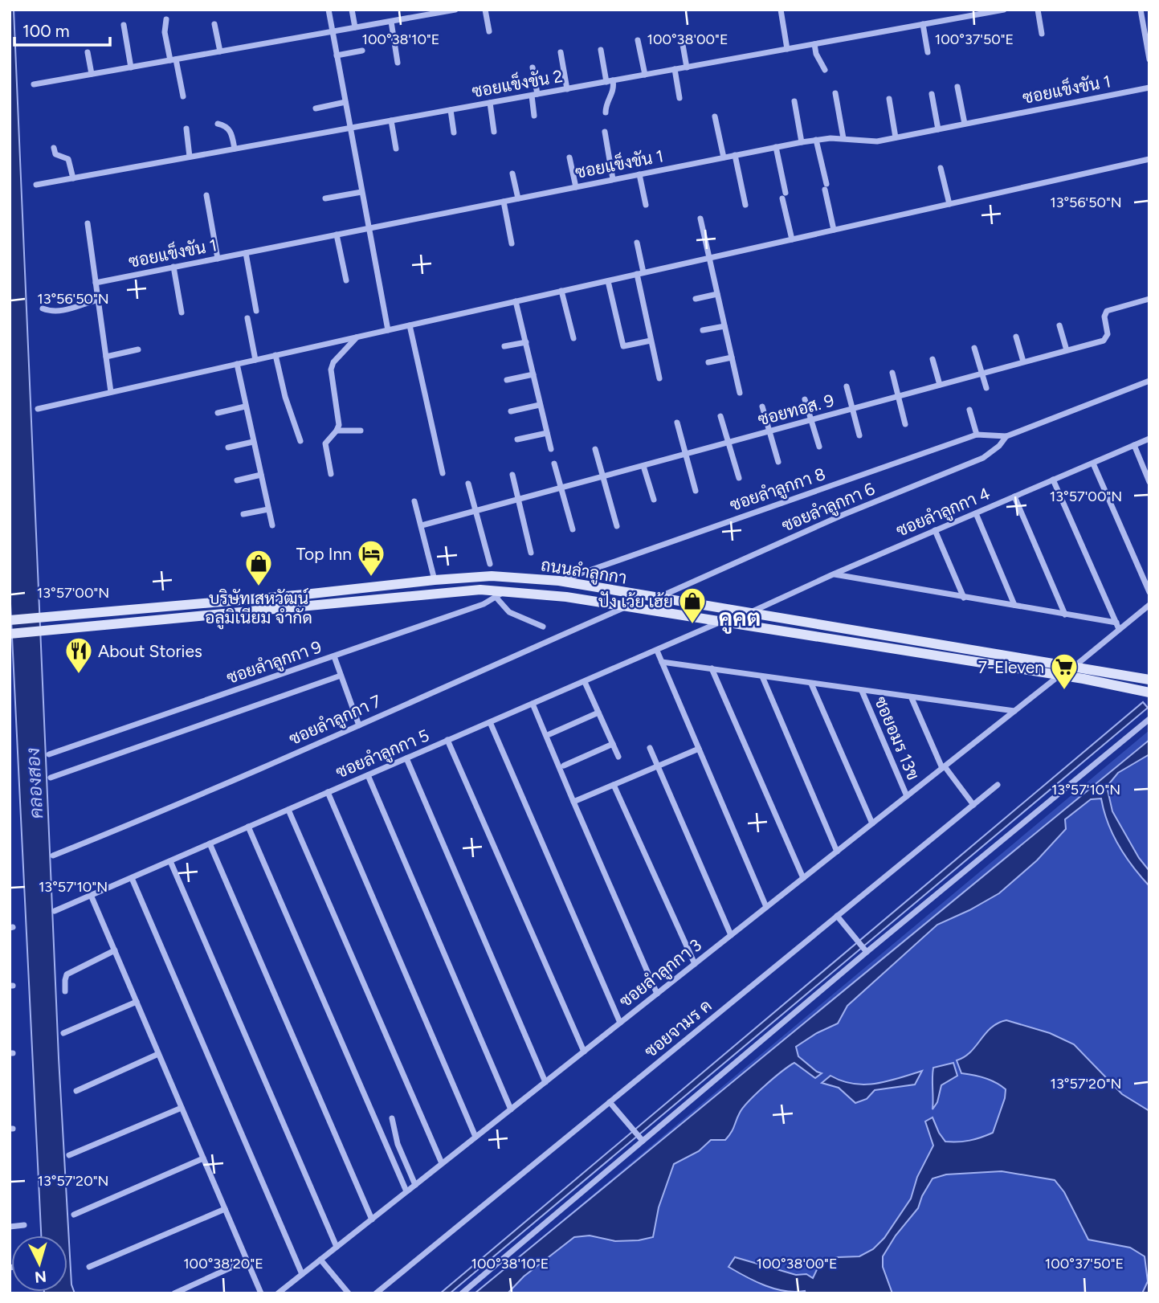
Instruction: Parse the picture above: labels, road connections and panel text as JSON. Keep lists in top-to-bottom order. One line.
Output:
{"streets":{"main road":["ถนนลำลูกกา"],"street":["ซอยแข็งขัน 2","ซอยแข็งขัน 1","ซอยทอส. 9","ซอยลำลูกกา 8","ซอยลำลูกกา 6","ซอยลำลูกกา 4","ซอยลำลูกกา 9","ซอยลำลูกกา 7","ซอยอมร 13ข","ซอยลำลูกกา 5","ซอยลำลูกกา 3","ซอยจามร ค"]},"crossings":[["ซอยลำลูกกา 8","ซอยลำลูกกา 6"],["ซอยลำลูกกา 8","ถนนลำลูกกา"],["ซอยลำลูกกา 6","ถนนลำลูกกา"],["ซอยลำลูกกา 4","ถนนลำลูกกา"],["ถนนลำลูกกา","ซอยลำลูกกา 9"],["ถนนลำลูกกา","ซอยลำลูกกา 7"],["ถนนลำลูกกา","ซอยลำลูกกา 5"],["ถนนลำลูกกา","ซอยลำลูกกา 3"],["ซอยอมร 13ข","ซอยลำลูกกา 3"]],"districts":["คูคต"],"water":["คลองสอง"],"places":{"hotel":["Top Inn"],"shop":["บริษัท สหวัฒน์ อลูมิเนียม จำกัด","ปัง เว้ย เฮ้ย"],"restaurant":["About Stories"],"supermarket":["7-Eleven"]},"scale_bar":"100 m","north":"bottom","coordinates":["100°38'10\"E","100°38'00\"E","100°37'50\"E","13°56'50\"N","13°57'00\"N","13°57'10\"N","13°57'20\"N","100°38'20\"E"]}
